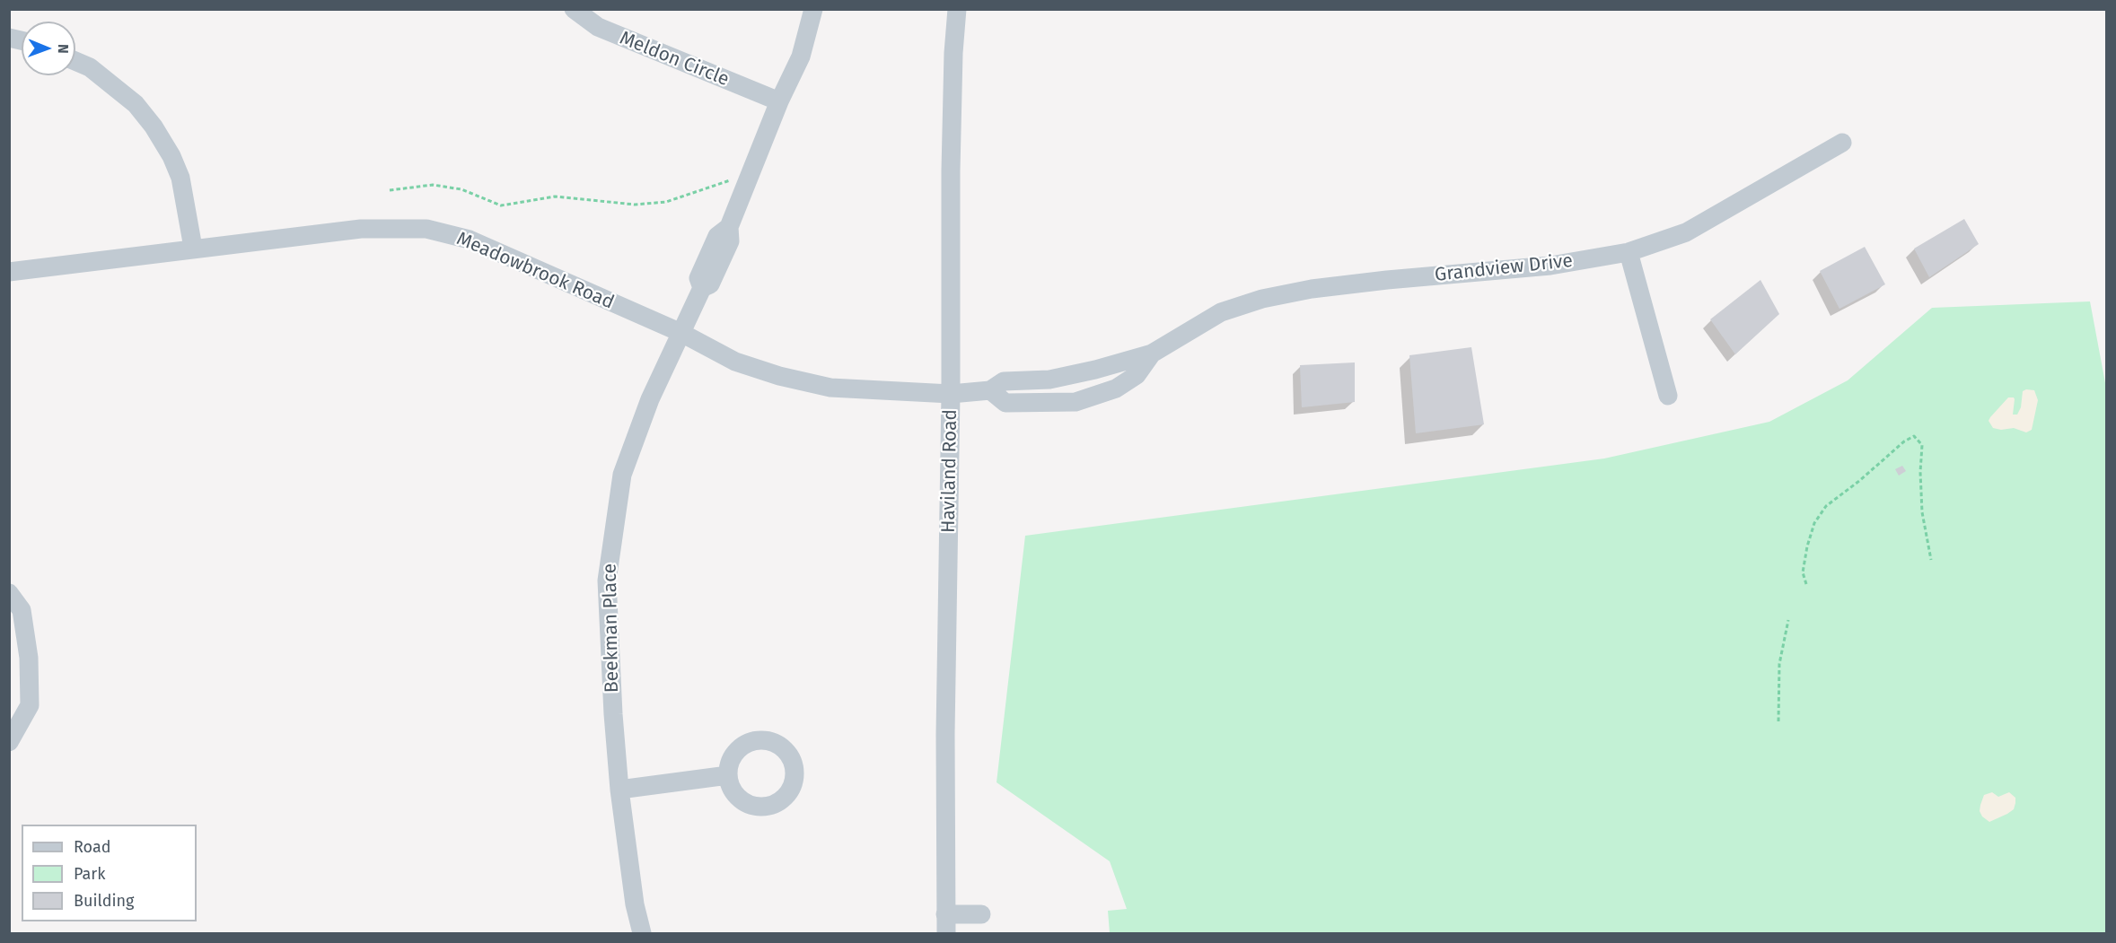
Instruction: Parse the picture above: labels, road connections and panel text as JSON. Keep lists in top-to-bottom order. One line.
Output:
{"streets":{"street":["Meldon Circle","Grandview Drive","Meadowbrook Road","Haviland Road","Beekman Place"]},"crossings":[["Grandview Drive","Meadowbrook Road"],["Meadowbrook Road","Haviland Road"],["Meadowbrook Road","Beekman Place"]],"legend":["Road","Park","Building"],"north":"right"}
